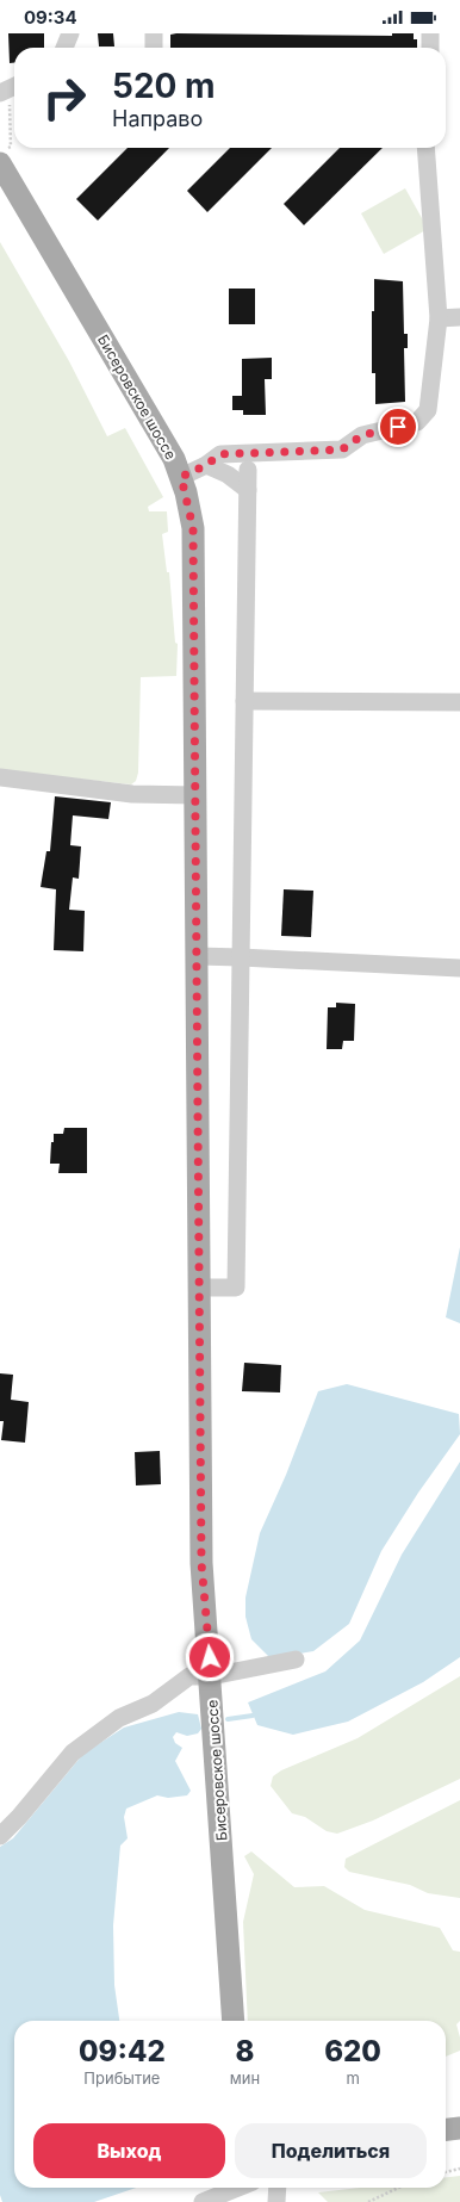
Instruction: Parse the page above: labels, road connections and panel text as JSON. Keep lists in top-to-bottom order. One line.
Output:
{"streets":{"main road":["Бисеровское шоссе"]},"page":{"status":"09:34","turn":["520 m","Направо"],"eta":["09:42","Прибытие","8","мин","620","m"],"buttons":["Выход","Поделиться"]}}
